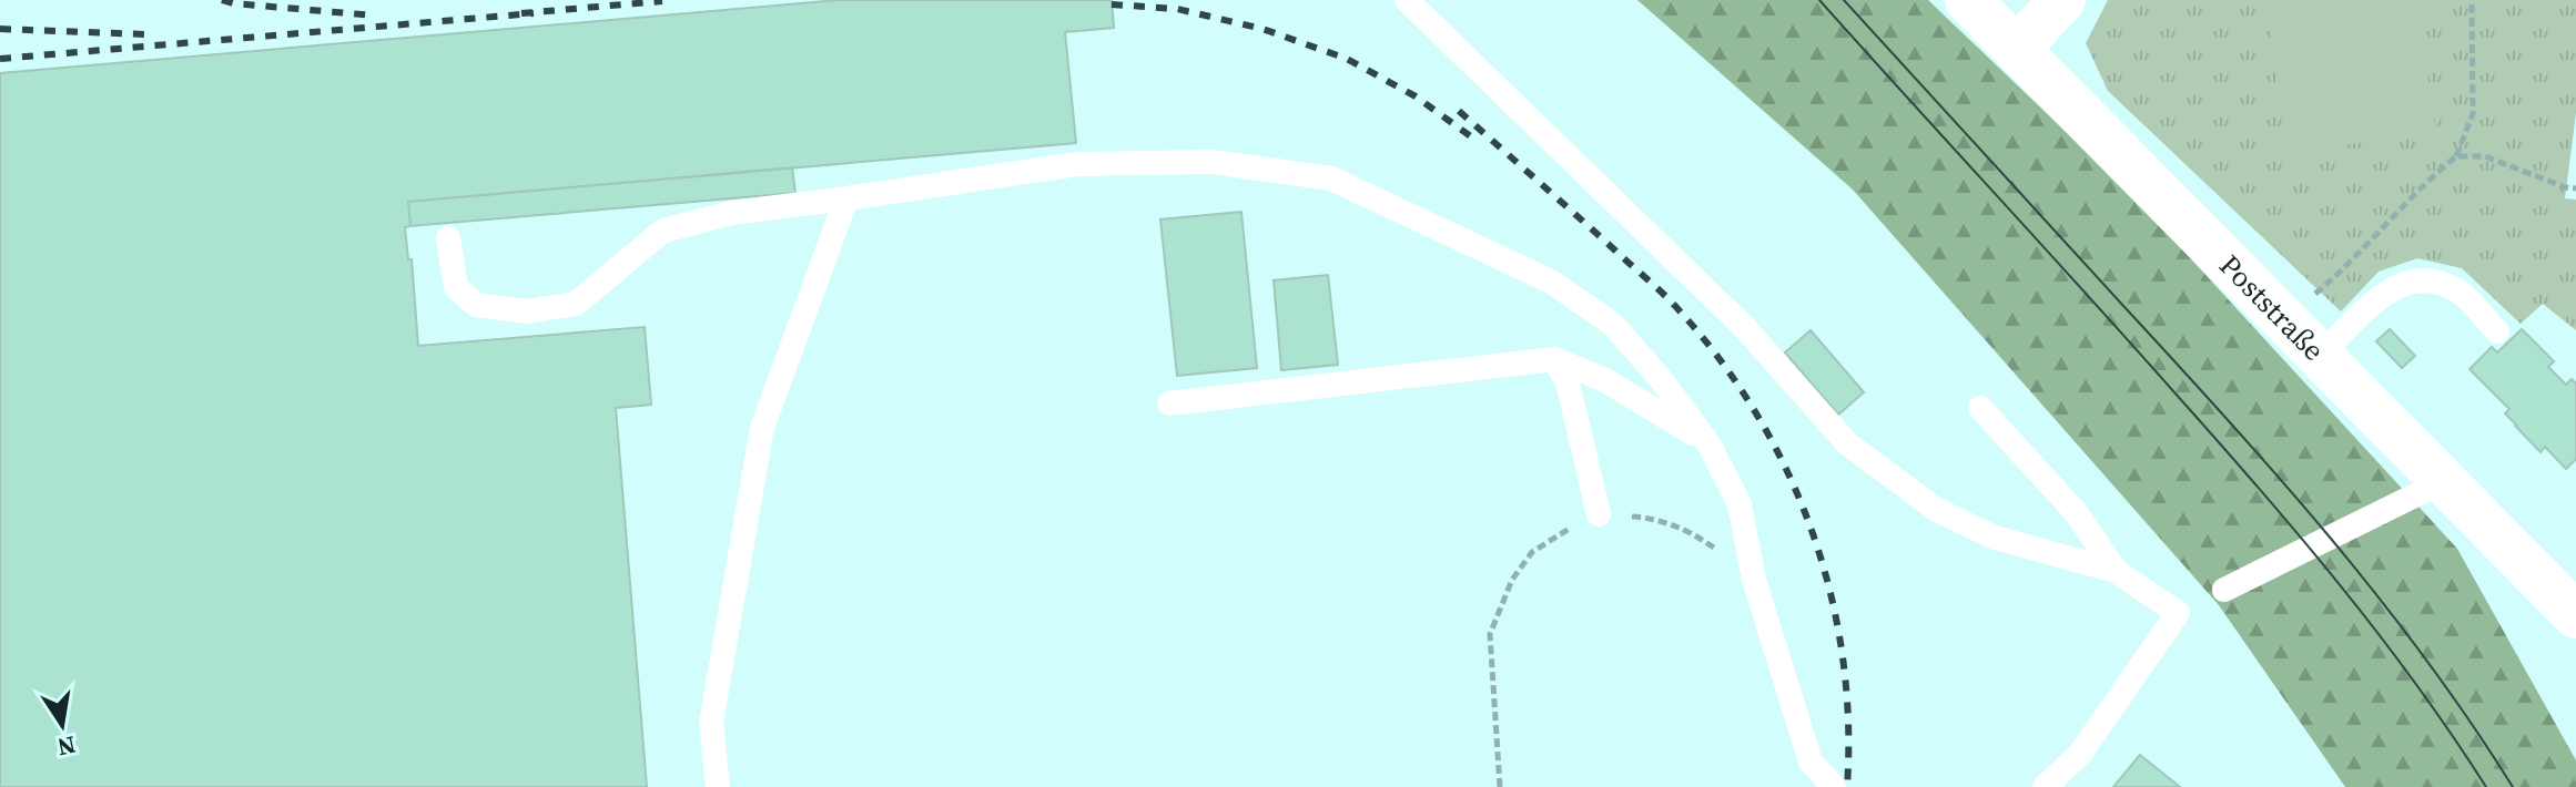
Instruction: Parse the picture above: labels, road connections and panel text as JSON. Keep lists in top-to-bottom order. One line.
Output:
{"streets":{"street":["Poststraße"]},"north":"bottom"}
